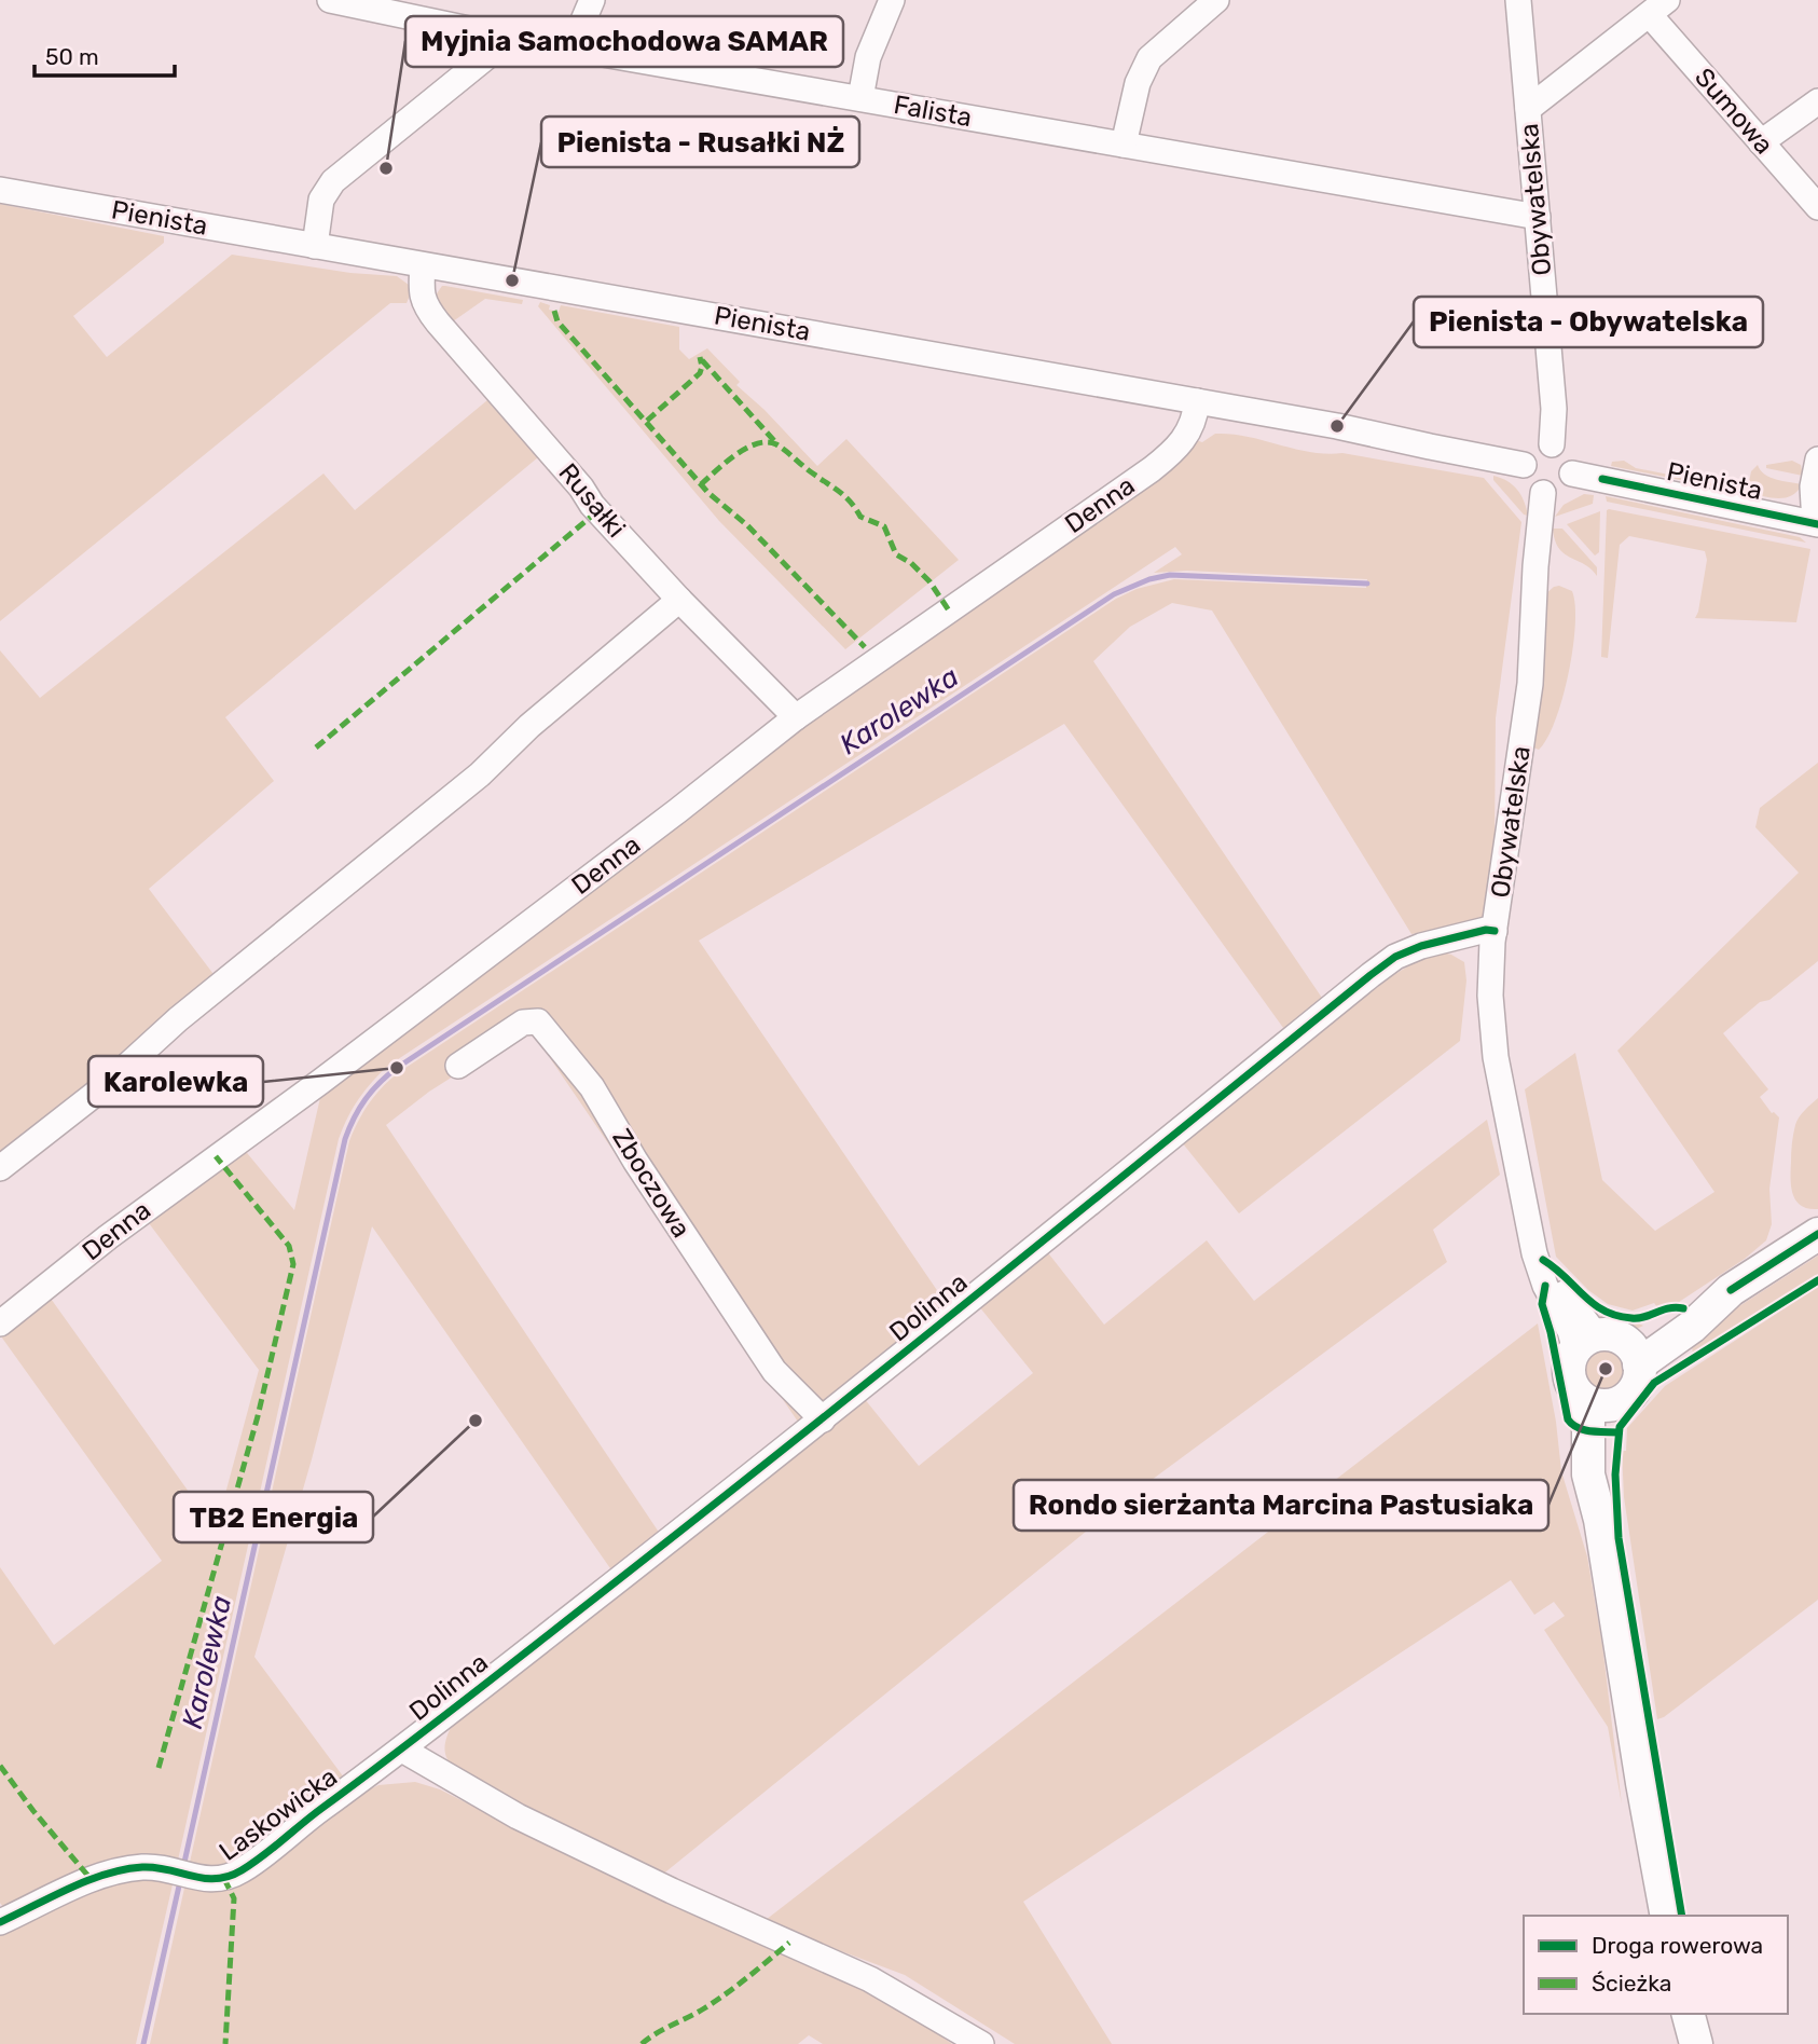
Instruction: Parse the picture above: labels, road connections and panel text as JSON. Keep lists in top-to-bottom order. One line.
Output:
{"streets":{"street":["Falista","Sumowa","Obywatelska","Pienista","Rusałki","Denna","Zboczowa","Dolinna","Laskowicka"]},"crossings":[["Falista","Obywatelska"],["Obywatelska","Pienista"],["Obywatelska","Dolinna"],["Pienista","Rusałki"],["Pienista","Denna"],["Rusałki","Denna"],["Zboczowa","Dolinna"],["Dolinna","Laskowicka"]],"water":["Karolewka"],"places":["Myjnia Samochodowa SAMAR","Pienista - Rusałki NŻ","Pienista - Obywatelska","Karolewka","Rondo sierżanta Marcina Pastusiaka","TB2 Energia"],"legend":["Droga rowerowa","Ścieżka"],"scale_bar":"50 m"}
